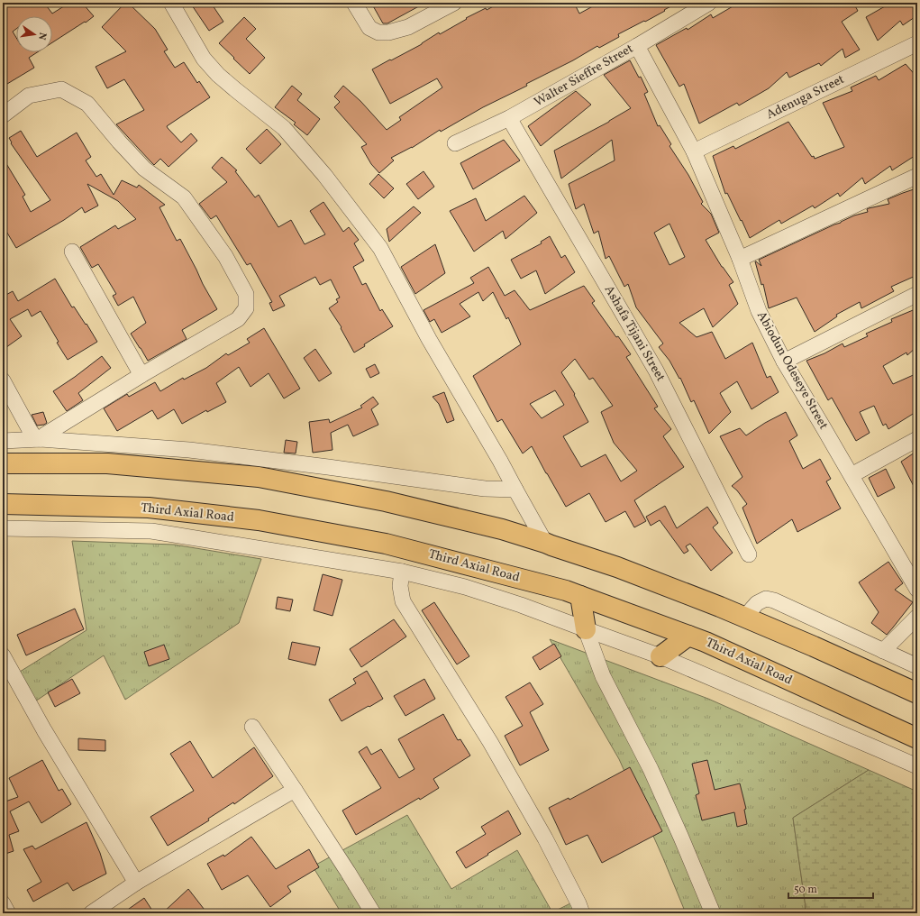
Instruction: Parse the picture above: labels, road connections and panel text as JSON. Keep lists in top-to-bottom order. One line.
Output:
{"streets":{"highway":["Third Axial Road"],"street":["Walter Sieffre Street","Adenuga Street","Ashafa Tijani Street","Abiodun Odeseye Street"]},"crossings":[["Walter Sieffre Street","Ashafa Tijani Street"],["Walter Sieffre Street","Abiodun Odeseye Street"],["Adenuga Street","Abiodun Odeseye Street"]],"scale_bar":"50 m","north":"right"}
